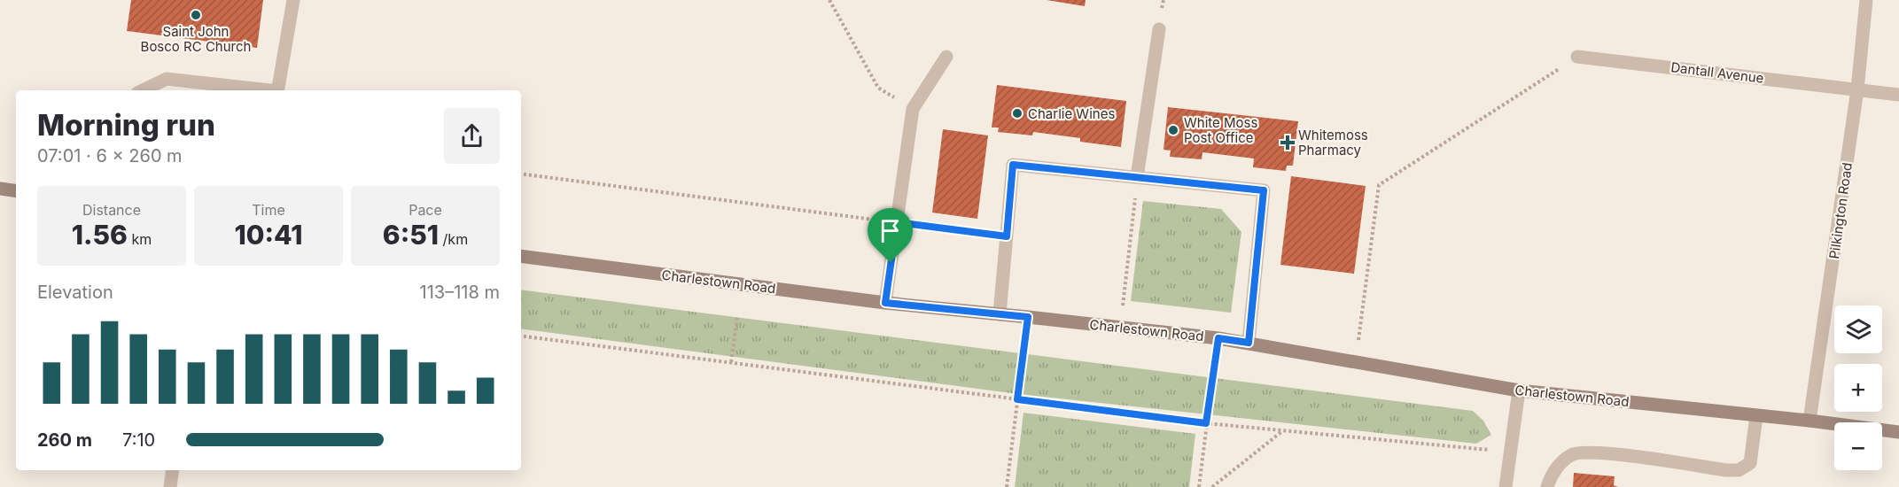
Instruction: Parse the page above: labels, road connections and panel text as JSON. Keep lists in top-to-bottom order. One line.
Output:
{"streets":{"street":["Dantall Avenue","Pilkington Road","Charlestown Road"]},"crossings":[["Dantall Avenue","Pilkington Road"],["Pilkington Road","Charlestown Road"]],"places":{"other":["Saint John Bosco RC Church","Charlie Wines","White Moss Post Office"],"health":["Whitemoss Pharmacy"]},"page":{"heading":["Morning run","07:01 · 6 × 260 m"],"stats":[["Distance","1.56 km"],["Time","10:41"],["Pace","6:51 /km"]],"chart":["Elevation","113–118 m"],"map_buttons":["+","−"],"list":[{"name":"260 m","note":"7:10"}]}}
